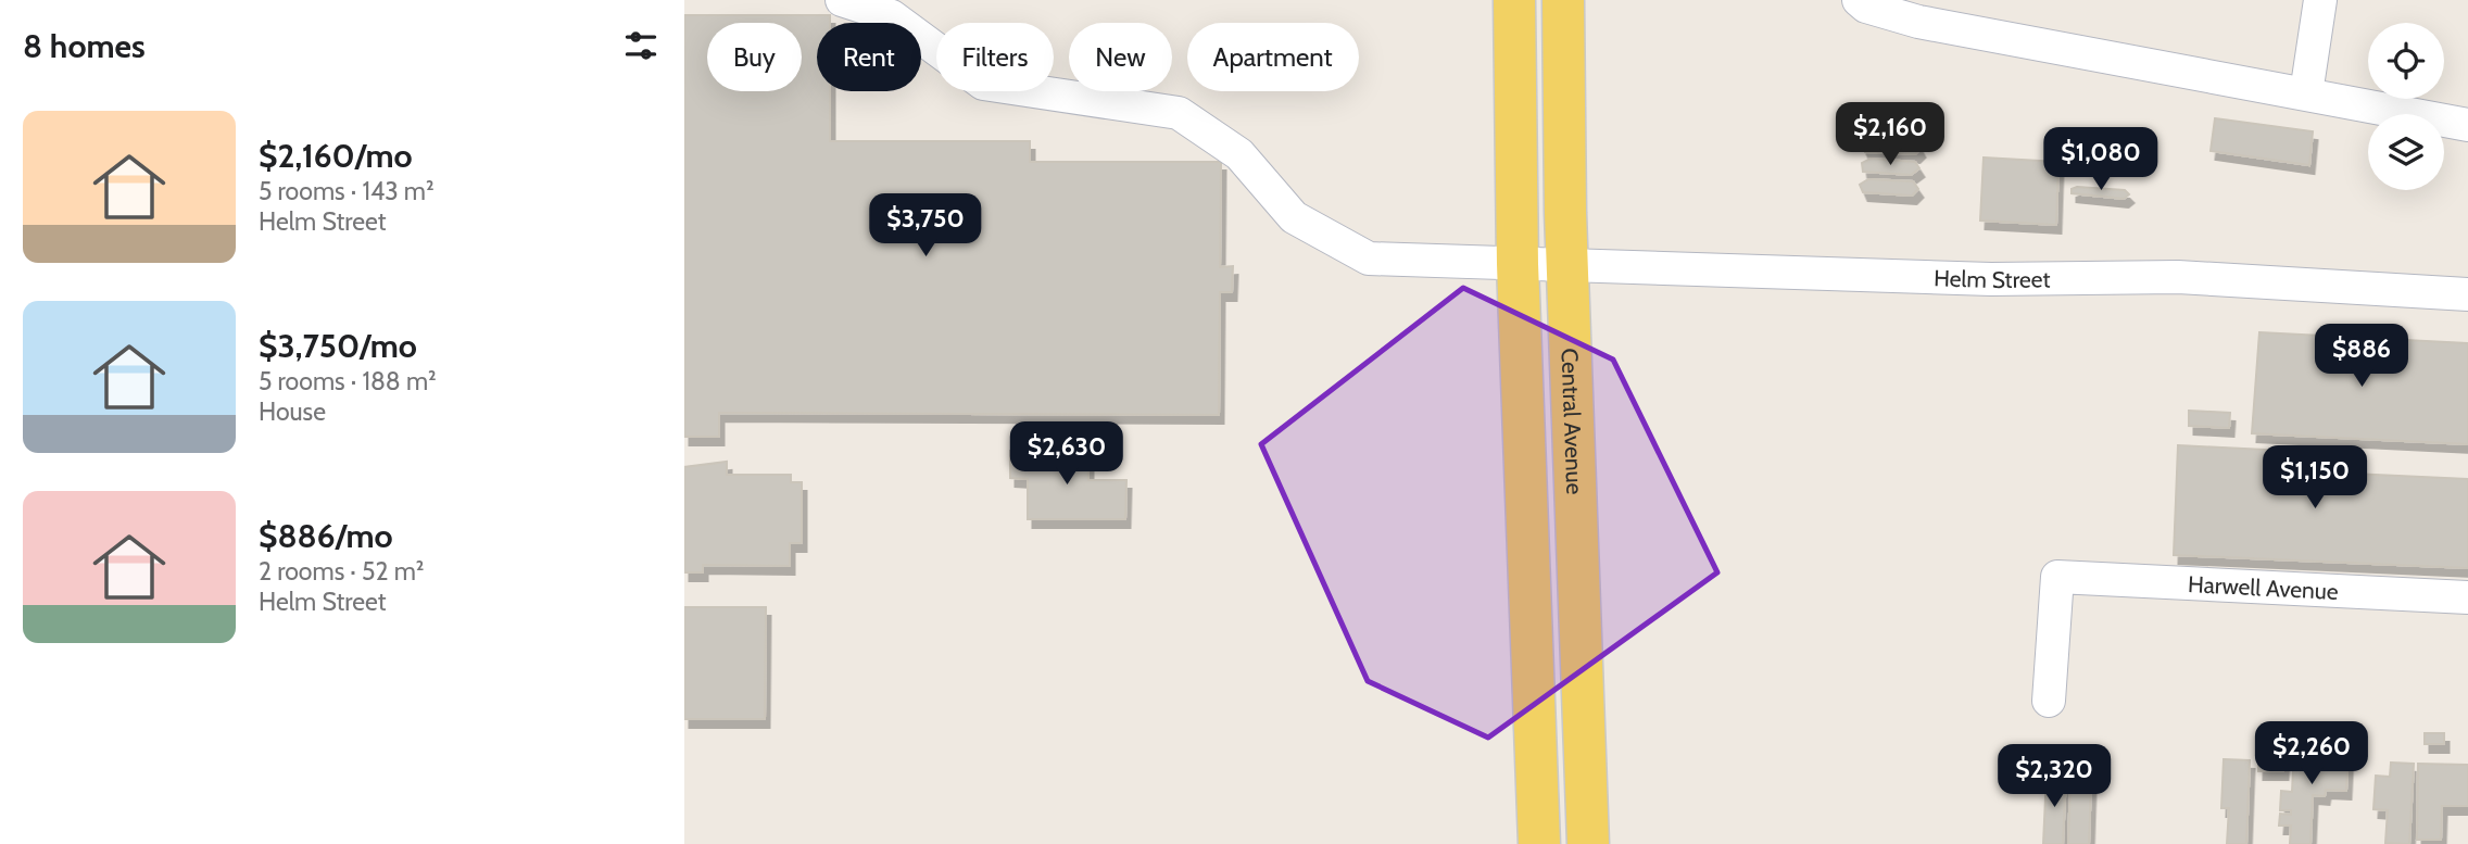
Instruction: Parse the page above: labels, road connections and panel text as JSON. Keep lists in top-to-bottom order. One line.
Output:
{"streets":{"main road":["Central Avenue"],"street":["Helm Street","Harwell Avenue"]},"crossings":[["Helm Street","Central Avenue"]],"page":{"heading":"8 homes","chip":["Buy","Rent","Filters","New","Apartment"],"list":[{"name":"$2,160/mo","note":"5 rooms · 143 m² · Helm Street"},{"name":"$3,750/mo","note":"5 rooms · 188 m² · House"},{"name":"$886/mo","note":"2 rooms · 52 m² · Helm Street"}],"price":["$2,160","$1,080","$3,750","$886","$2,630","$1,150","$2,260","$2,320"]}}
